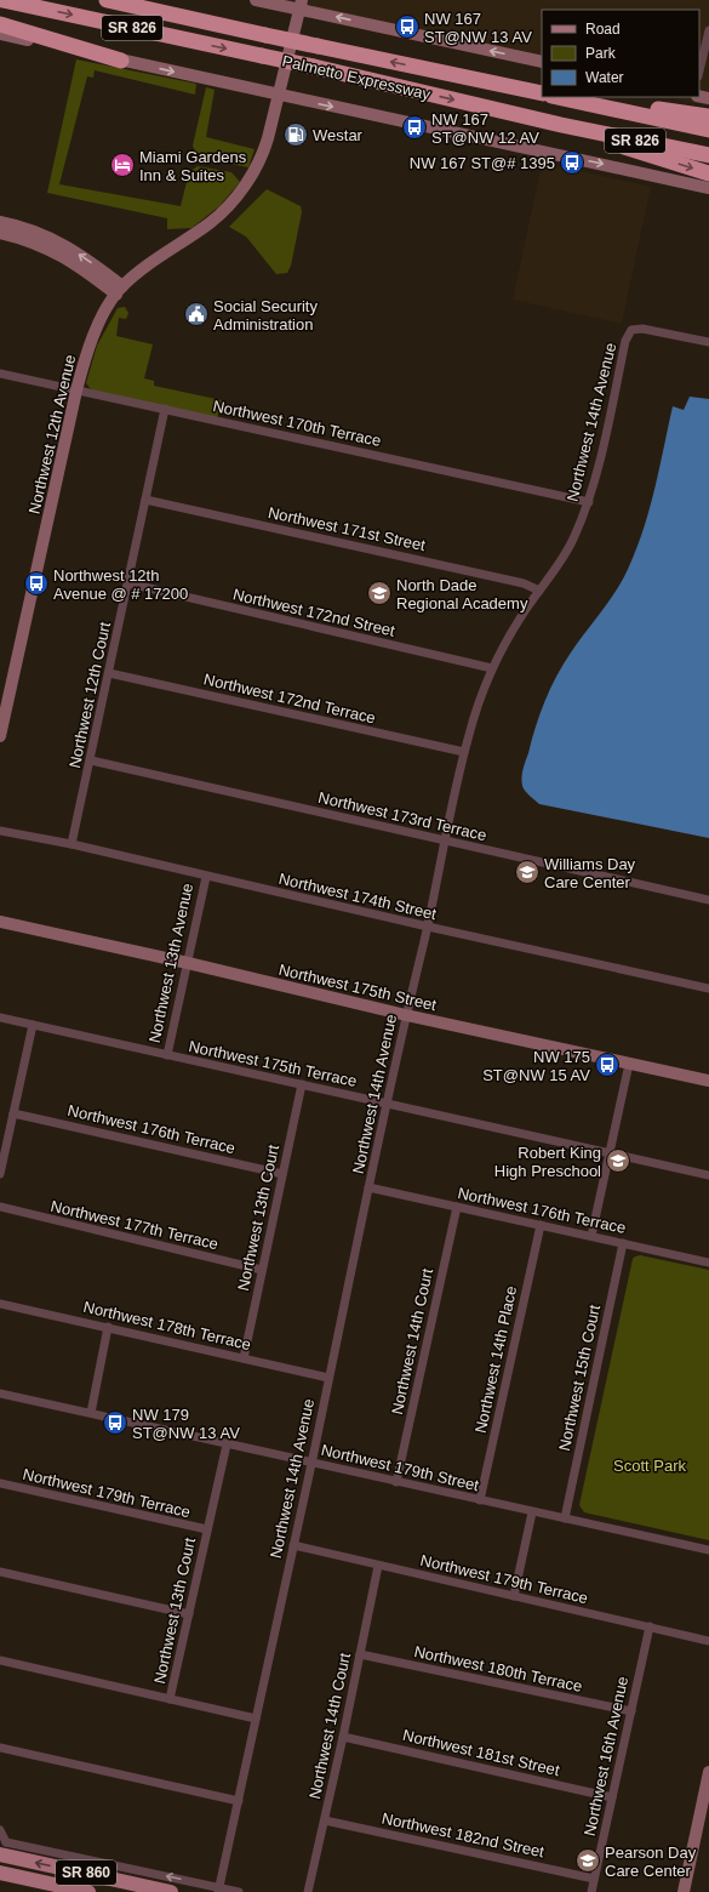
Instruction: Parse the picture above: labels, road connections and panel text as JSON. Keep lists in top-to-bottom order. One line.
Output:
{"streets":{"highway":["SR 826","Palmetto Expressway"],"main road":["SR 860"],"street":["Northwest 14th Avenue","Northwest 170th Terrace","Northwest 12th Avenue","Northwest 171st Street","Northwest 172nd Street","Northwest 12th Court","Northwest 172nd Terrace","Northwest 173rd Terrace","Northwest 174th Street","Northwest 13th Avenue","Northwest 175th Street","Northwest 175th Terrace","Northwest 176th Terrace","Northwest 13th Court","Northwest 177th Terrace","Northwest 178th Terrace","Northwest 14th Court","Northwest 14th Place","Northwest 15th Court","Northwest 179th Street","Northwest 179th Terrace","Northwest 180th Terrace","Northwest 181st Street","Northwest 16th Avenue","Northwest 182nd Street"]},"crossings":[["Northwest 14th Avenue","Northwest 170th Terrace"],["Northwest 14th Avenue","Northwest 171st Street"],["Northwest 14th Avenue","Northwest 172nd Street"],["Northwest 14th Avenue","Northwest 172nd Terrace"],["Northwest 14th Avenue","Northwest 173rd Terrace"],["Northwest 14th Avenue","Northwest 174th Street"],["Northwest 14th Avenue","Northwest 175th Street"],["Northwest 14th Avenue","Northwest 175th Terrace"],["Northwest 14th Avenue","Northwest 176th Terrace"],["Northwest 14th Avenue","Northwest 178th Terrace"],["Northwest 14th Avenue","Northwest 179th Street"],["Northwest 14th Avenue","Northwest 179th Terrace"],["Northwest 170th Terrace","Northwest 12th Avenue"],["Northwest 170th Terrace","Northwest 12th Court"],["Northwest 171st Street","Northwest 12th Court"],["Northwest 172nd Street","Northwest 12th Court"],["Northwest 12th Court","Northwest 172nd Terrace"],["Northwest 12th Court","Northwest 173rd Terrace"],["Northwest 12th Court","Northwest 174th Street"],["Northwest 174th Street","Northwest 13th Avenue"],["Northwest 13th Avenue","Northwest 175th Street"],["Northwest 13th Avenue","Northwest 175th Terrace"],["Northwest 175th Terrace","Northwest 13th Court"],["Northwest 176th Terrace","Northwest 13th Court"],["Northwest 176th Terrace","Northwest 14th Court"],["Northwest 176th Terrace","Northwest 14th Place"],["Northwest 176th Terrace","Northwest 15th Court"],["Northwest 13th Court","Northwest 177th Terrace"],["Northwest 13th Court","Northwest 178th Terrace"],["Northwest 13th Court","Northwest 179th Street"],["Northwest 13th Court","Northwest 179th Terrace"],["Northwest 14th Court","Northwest 179th Street"],["Northwest 14th Court","Northwest 179th Terrace"],["Northwest 14th Court","Northwest 180th Terrace"],["Northwest 14th Court","Northwest 181st Street"],["Northwest 14th Court","Northwest 182nd Street"],["Northwest 14th Place","Northwest 179th Street"],["Northwest 15th Court","Northwest 179th Street"],["Northwest 179th Terrace","Northwest 16th Avenue"],["Northwest 180th Terrace","Northwest 16th Avenue"],["Northwest 181st Street","Northwest 16th Avenue"],["Northwest 16th Avenue","Northwest 182nd Street"]],"parks":["Scott Park"],"places":{"bus stop":["NW 167 ST@NW 13 AV","NW 167 ST@NW 12 AV","NW 167 ST@# 1395","Northwest 12th Avenue @ # 17200","NW 175 ST@NW 15 AV","NW 179 ST@NW 13 AV"],"fuel station":["Westar"],"hotel":["Miami Gardens Inn & Suites"],"public building":["Social Security Administration"],"school or university":["North Dade Regional Academy","Williams Day Care Center","Robert King High Preschool","Pearson Day Care Center"]},"legend":["Road","Park","Water"]}
